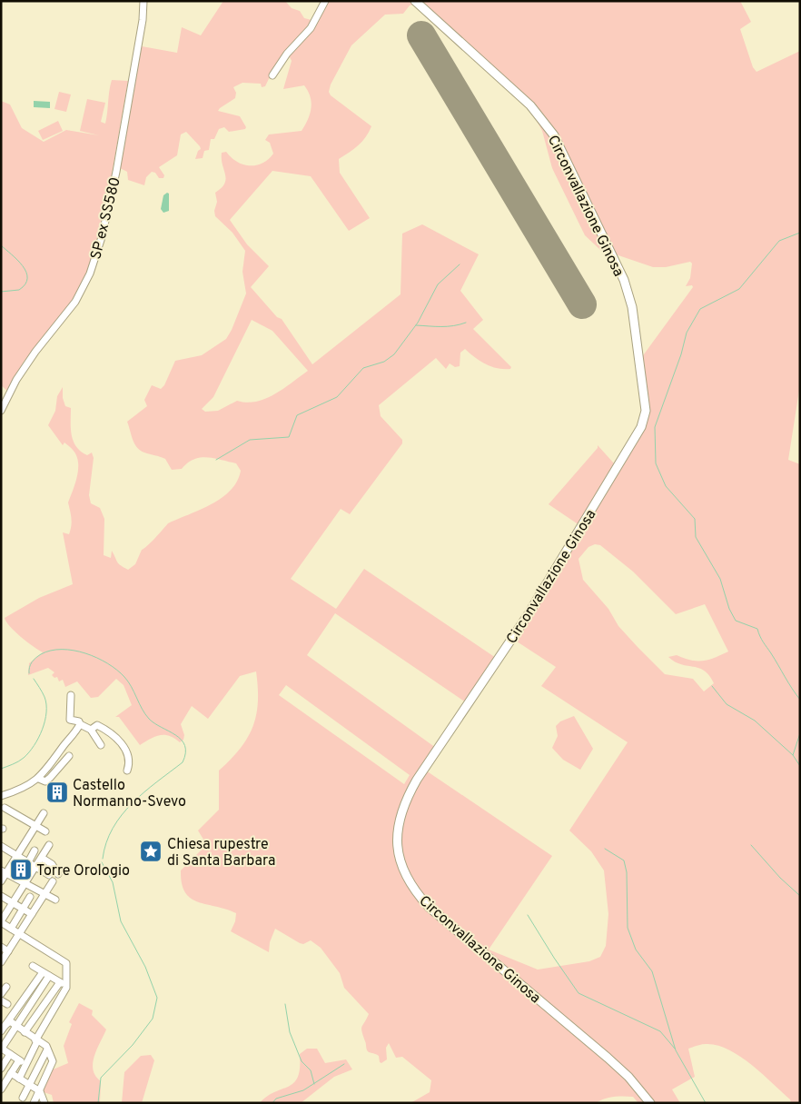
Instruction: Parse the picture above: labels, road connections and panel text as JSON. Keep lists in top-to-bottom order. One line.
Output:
{"streets":{"main road":["Circonvallazione Ginosa"],"street":["SP ex SS580"]},"places":{"building":["Castello Normanno-Svevo","Torre Orologio"],"place":["Chiesa rupestre di Santa Barbara"]}}
